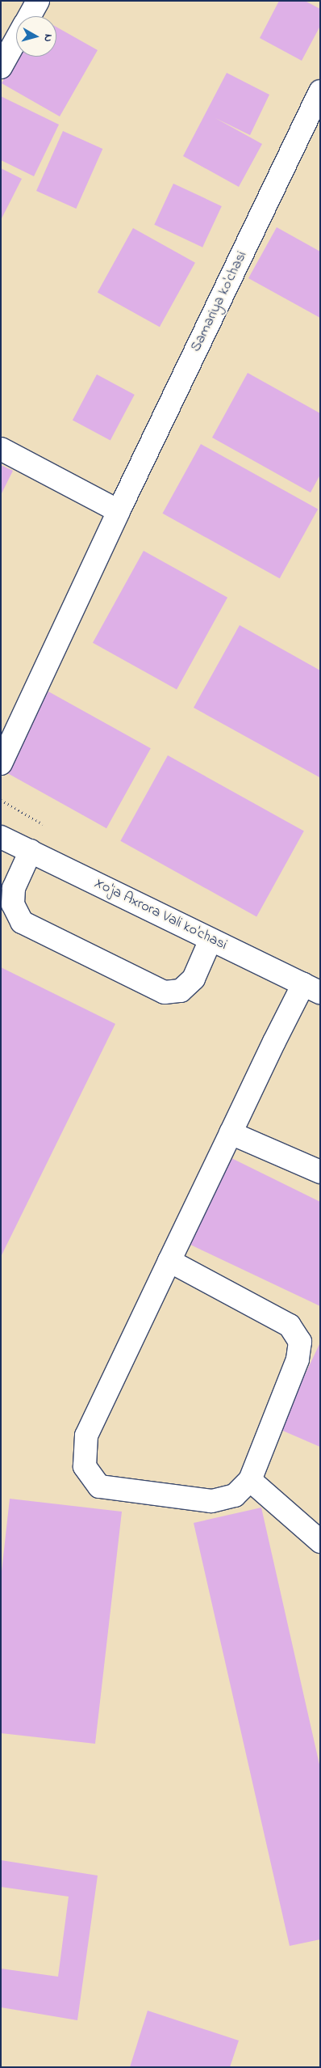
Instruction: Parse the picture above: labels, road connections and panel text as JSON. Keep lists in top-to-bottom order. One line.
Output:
{"streets":{"street":["Samariya ko'chasi","Xo'ja Axrora Vali ko'chasi"]},"north":"right"}
